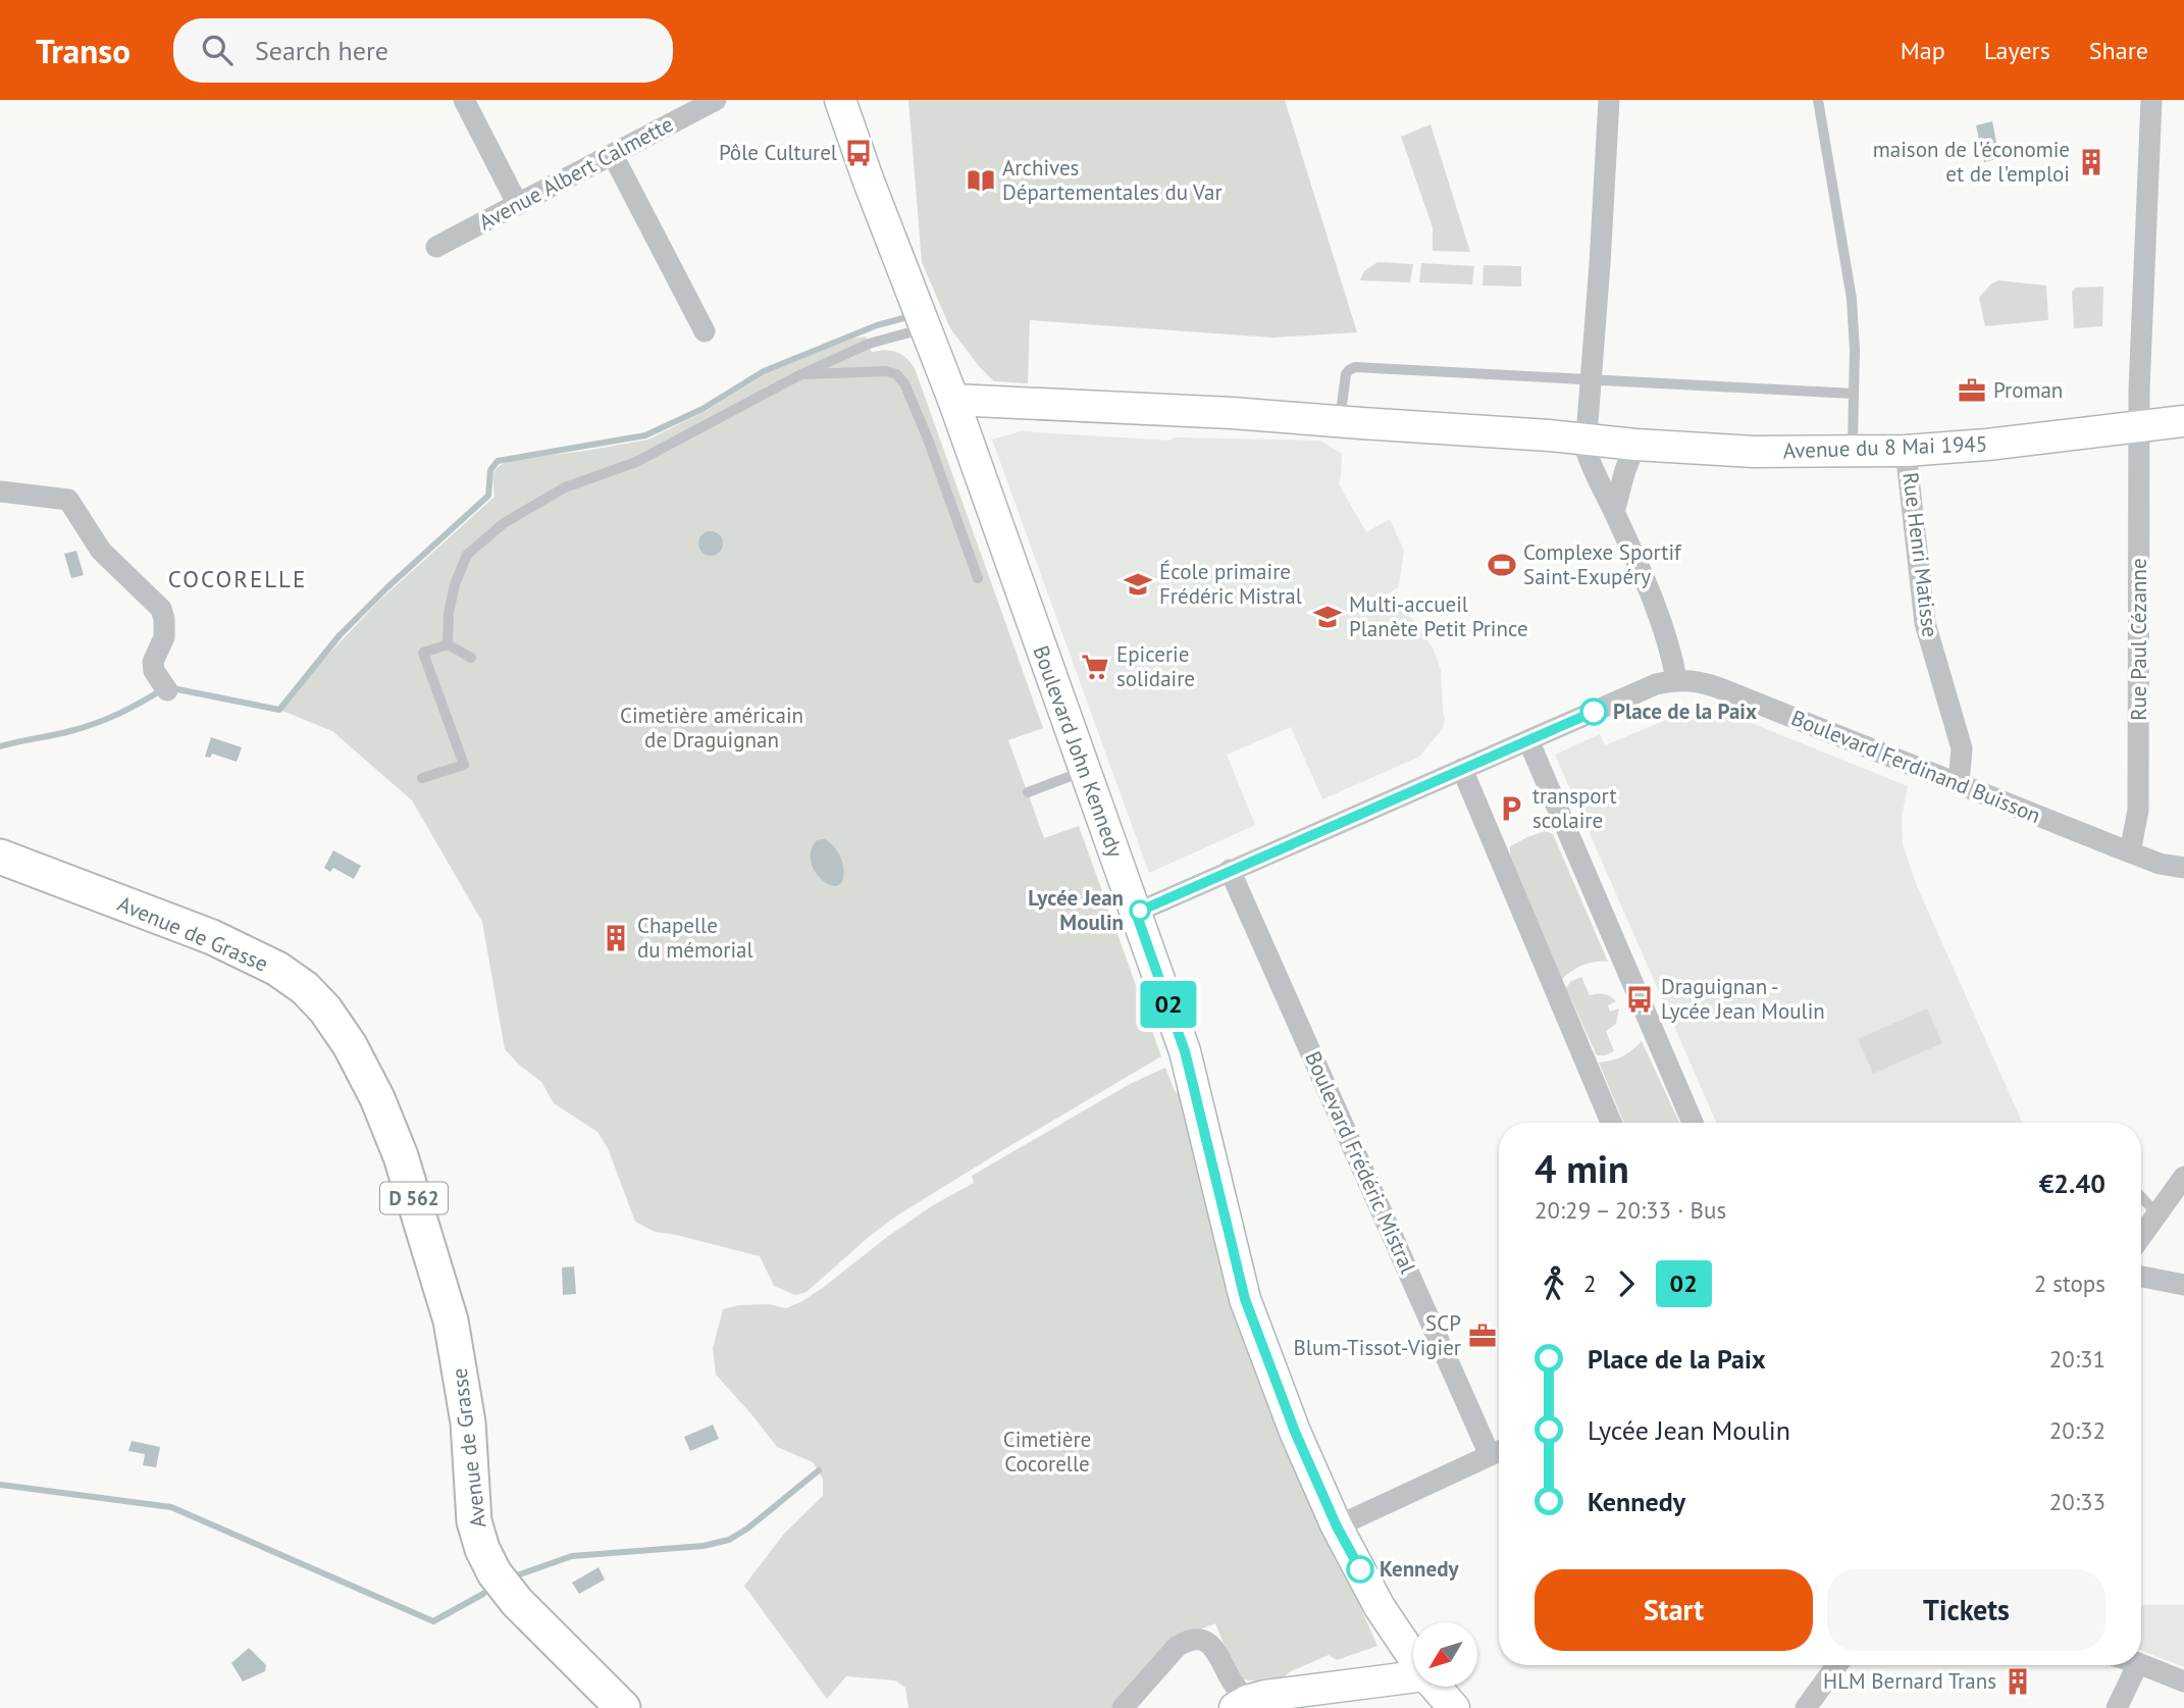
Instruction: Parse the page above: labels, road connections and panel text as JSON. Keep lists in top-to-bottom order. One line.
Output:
{"streets":{"main road":["Avenue de Grasse","D 562"],"street":["Avenue Albert Calmette","Avenue du 8 Mai 1945","Rue Henri Matisse","Rue Paul Cézanne","Boulevard John Kennedy","Boulevard Ferdinand Buisson","Boulevard Frédéric Mistral"]},"crossings":[["Avenue du 8 Mai 1945","Rue Henri Matisse"],["Avenue du 8 Mai 1945","Rue Paul Cézanne"],["Avenue du 8 Mai 1945","Boulevard John Kennedy"],["Rue Henri Matisse","Boulevard Ferdinand Buisson"],["Rue Paul Cézanne","Boulevard Ferdinand Buisson"]],"districts":["COCORELLE"],"parks":["Cimetière américain de Draguignan","Cimetière Cocorelle"],"places":{"bus stop":["Pôle Culturel","Draguignan - Lycée Jean Moulin"],"building":["maison de l'économie et de l'emploi","Chapelle du mémorial","HLM Bernard Trans"],"library":["Archives Départementales du Var"],"office":["Proman","SCP Blum-Tissot-Vigier"],"sports":["Complexe Sportif Saint-Exupéry"],"school or university":["École primaire Frédéric Mistral","Multi-accueil Planète Petit Prince"],"supermarket":["Epicerie solidaire"],"other":["Place de la Paix","Lycée Jean Moulin","Kennedy"],"parking":["transport scolaire"]},"lines":["bus line 02"],"north":"bottom left","page":{"header":"Transo","search":"Search here","nav":["Map","Layers","Share"],"on_map":"02","heading":["4 min","20:29 – 20:33 · Bus","€2.40"],"legs":["2","02","2 stops"],"list":[{"name":"Place de la Paix","value":"20:31"},{"name":"Lycée Jean Moulin","value":"20:32"},{"name":"Kennedy","value":"20:33"}],"buttons":["Start","Tickets"]}}
